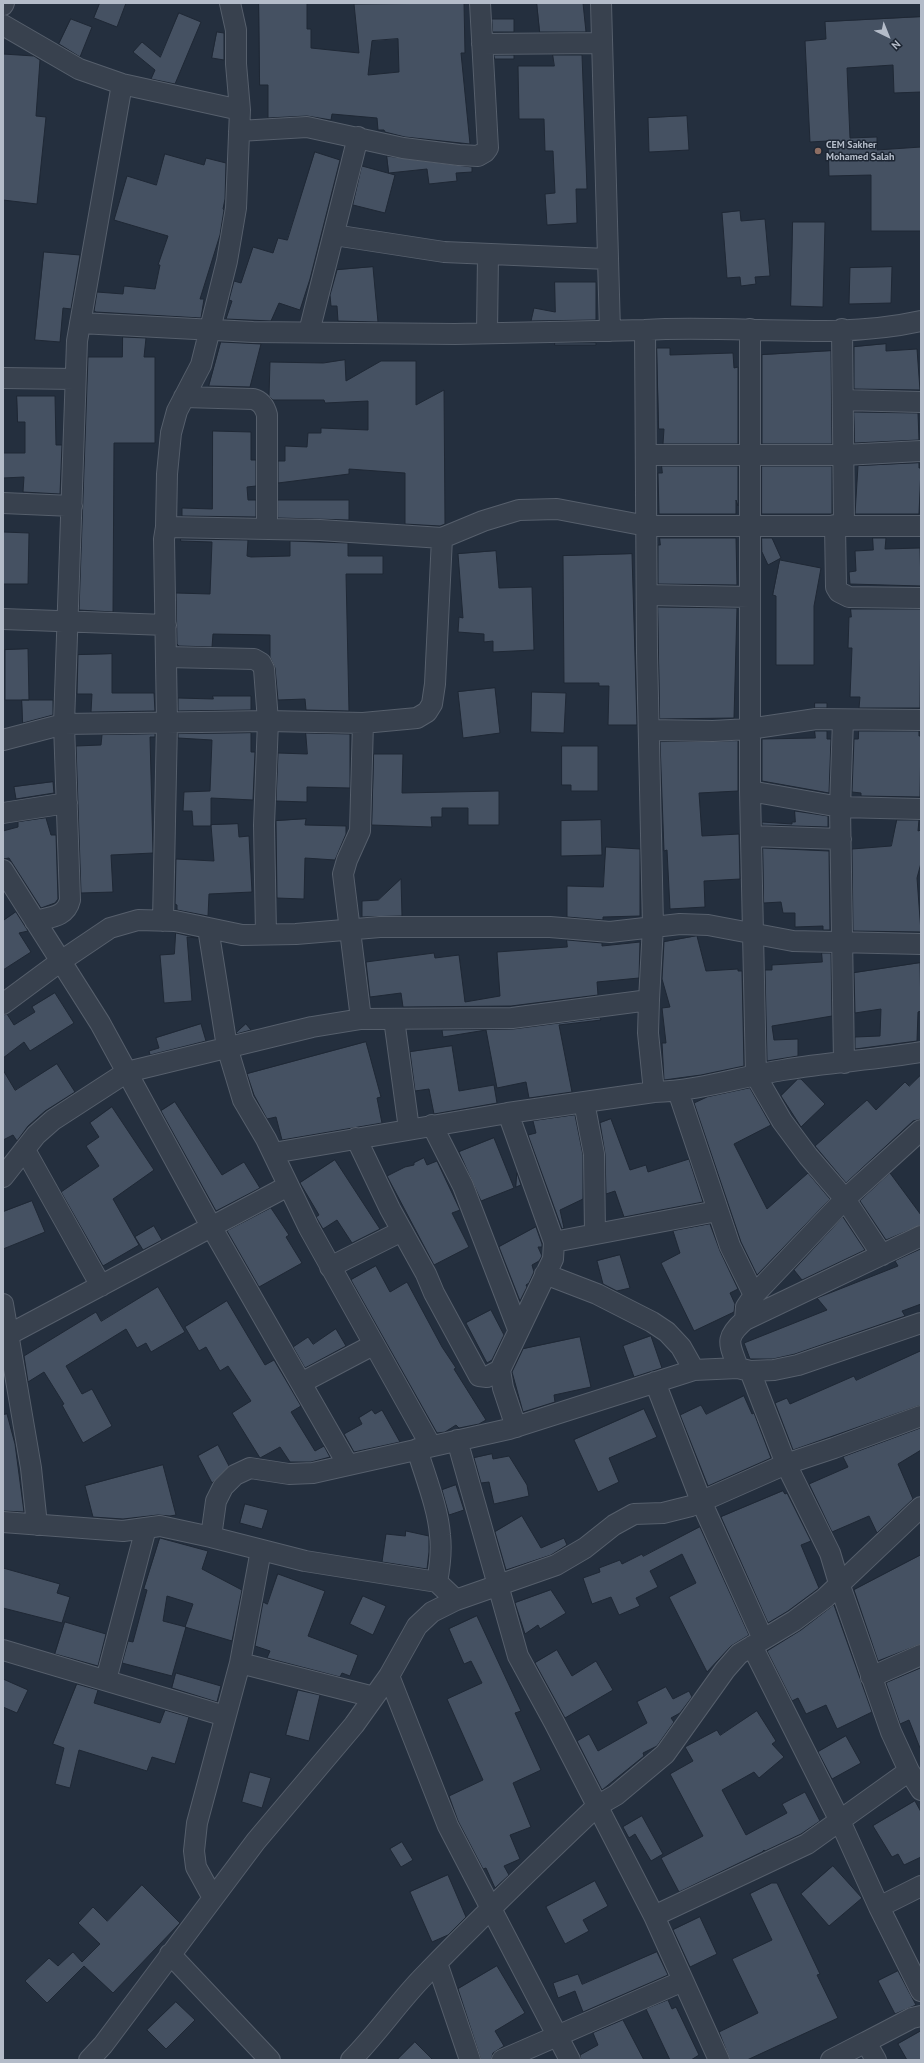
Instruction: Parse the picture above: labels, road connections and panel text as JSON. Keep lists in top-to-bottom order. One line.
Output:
{"places":["CEM Sakher Mohamed Salah"],"north":"bottom right"}
